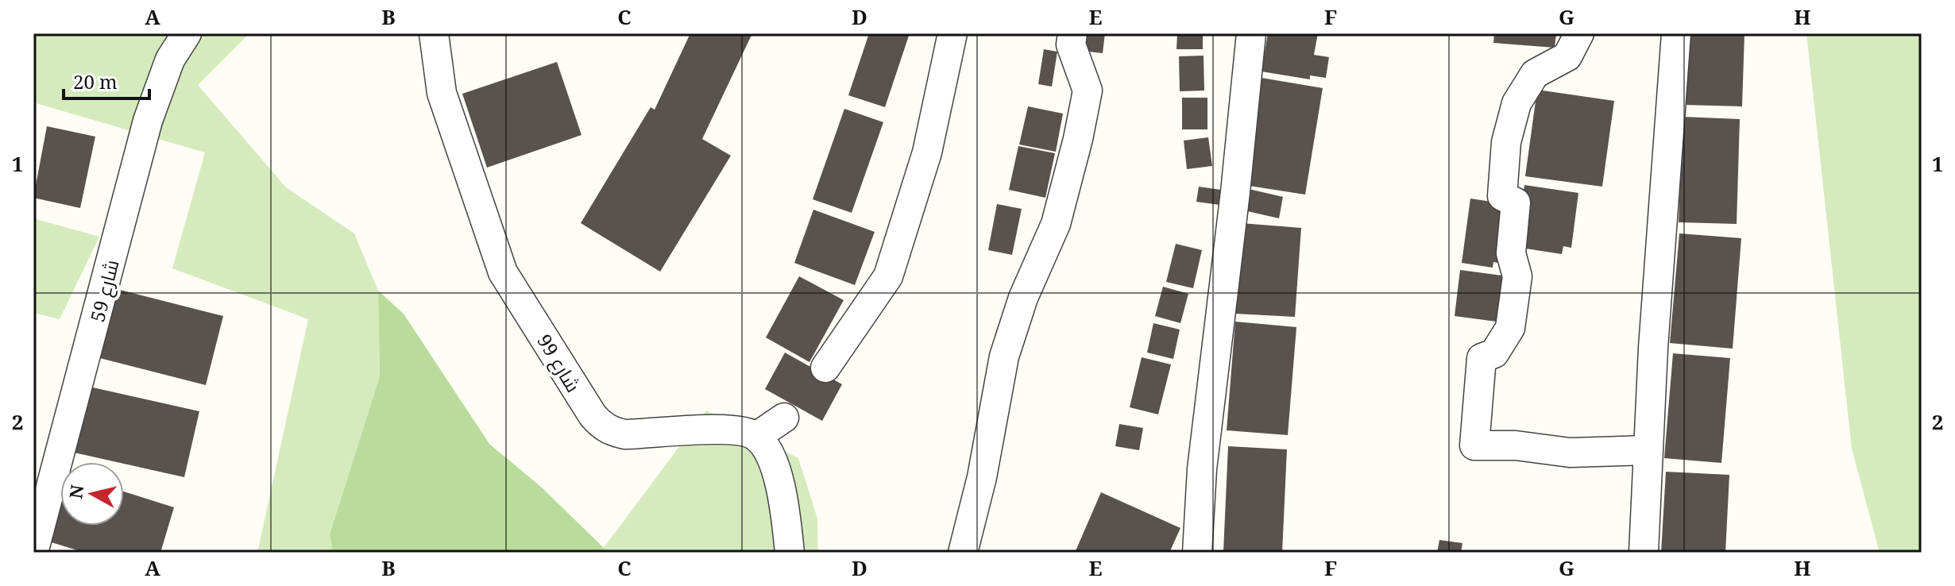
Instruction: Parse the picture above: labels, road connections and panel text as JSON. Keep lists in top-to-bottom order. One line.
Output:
{"streets":{"street":["شارع 59","شارع 99"]},"scale_bar":"20 m","north":"left","grid":{"columns":["A","B","C","D","E","F","G","H"],"rows":["1","2"]}}
